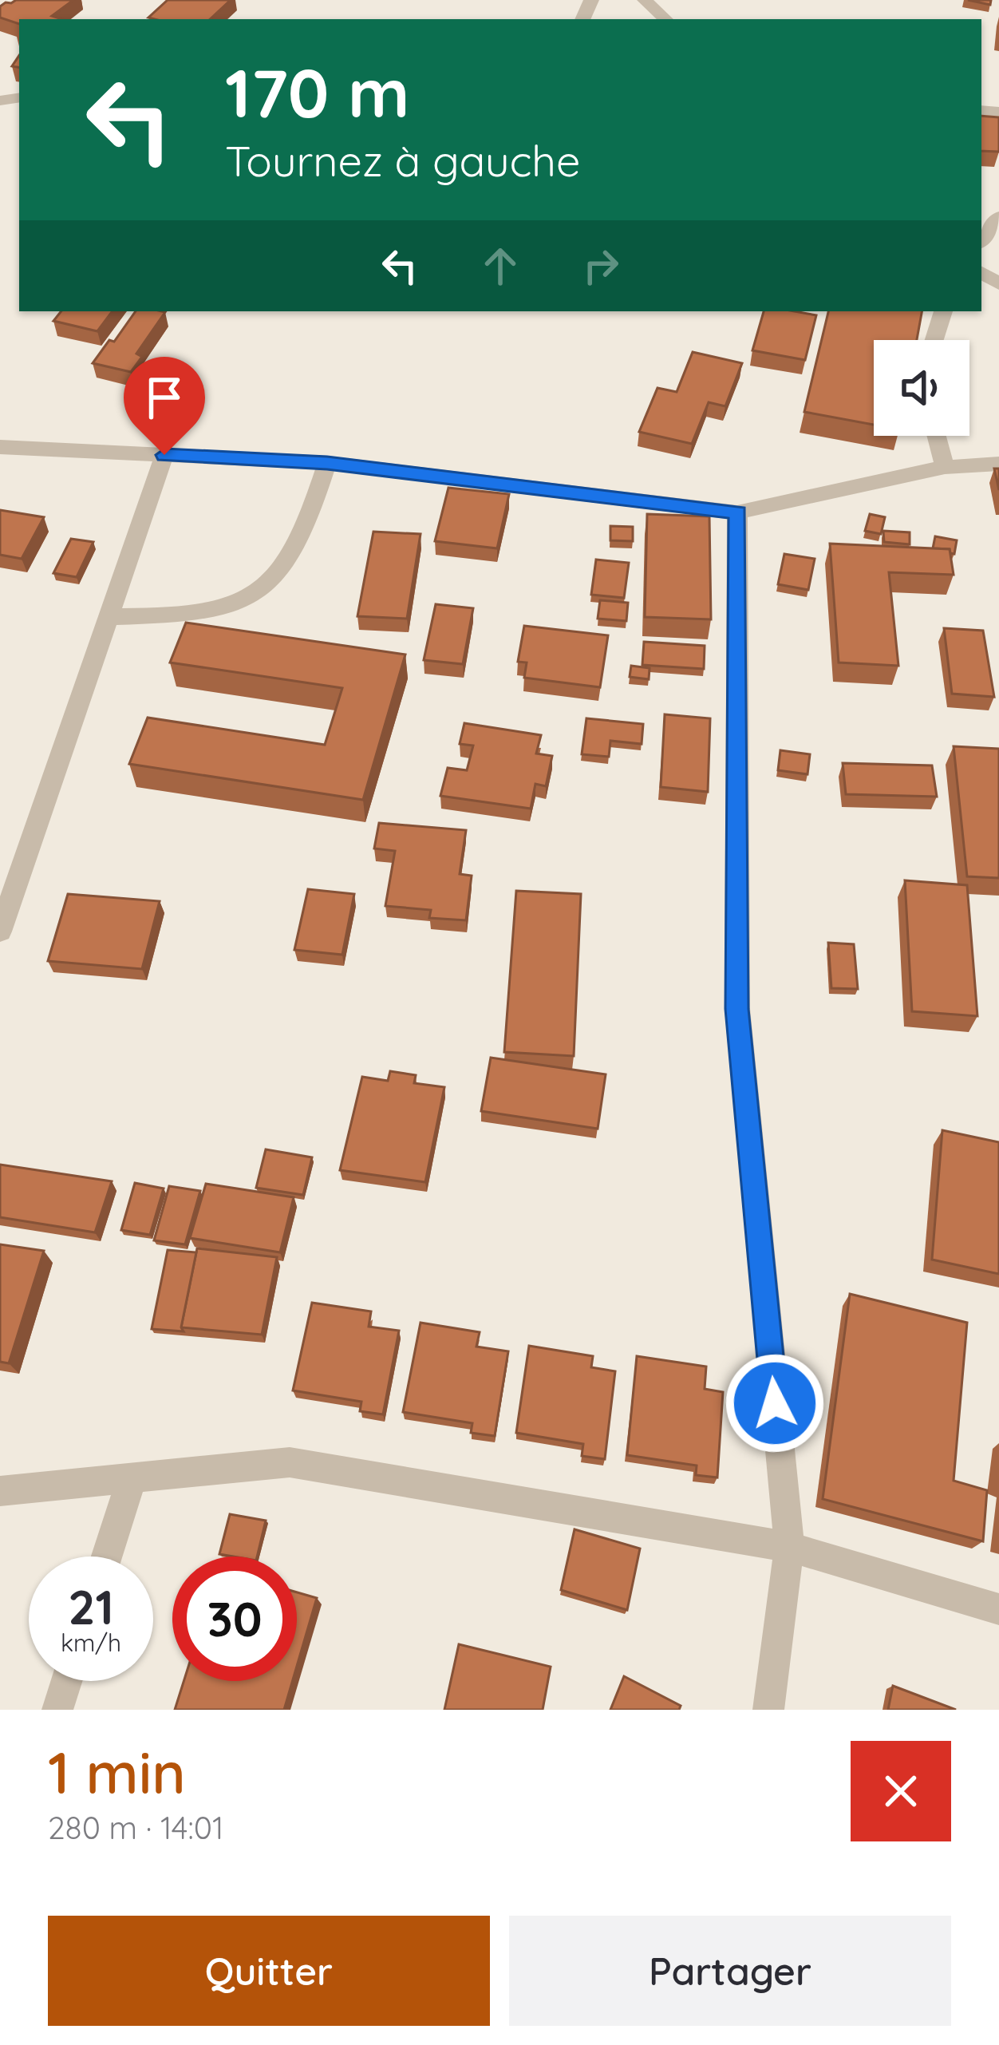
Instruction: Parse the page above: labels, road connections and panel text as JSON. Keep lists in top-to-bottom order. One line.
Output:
{"page":{"turn":["170 m","Tournez à gauche"],"speed":"21 km/h","limit":"30","heading":["1 min","280 m · 14:01"],"buttons":["Quitter","Partager"]}}
